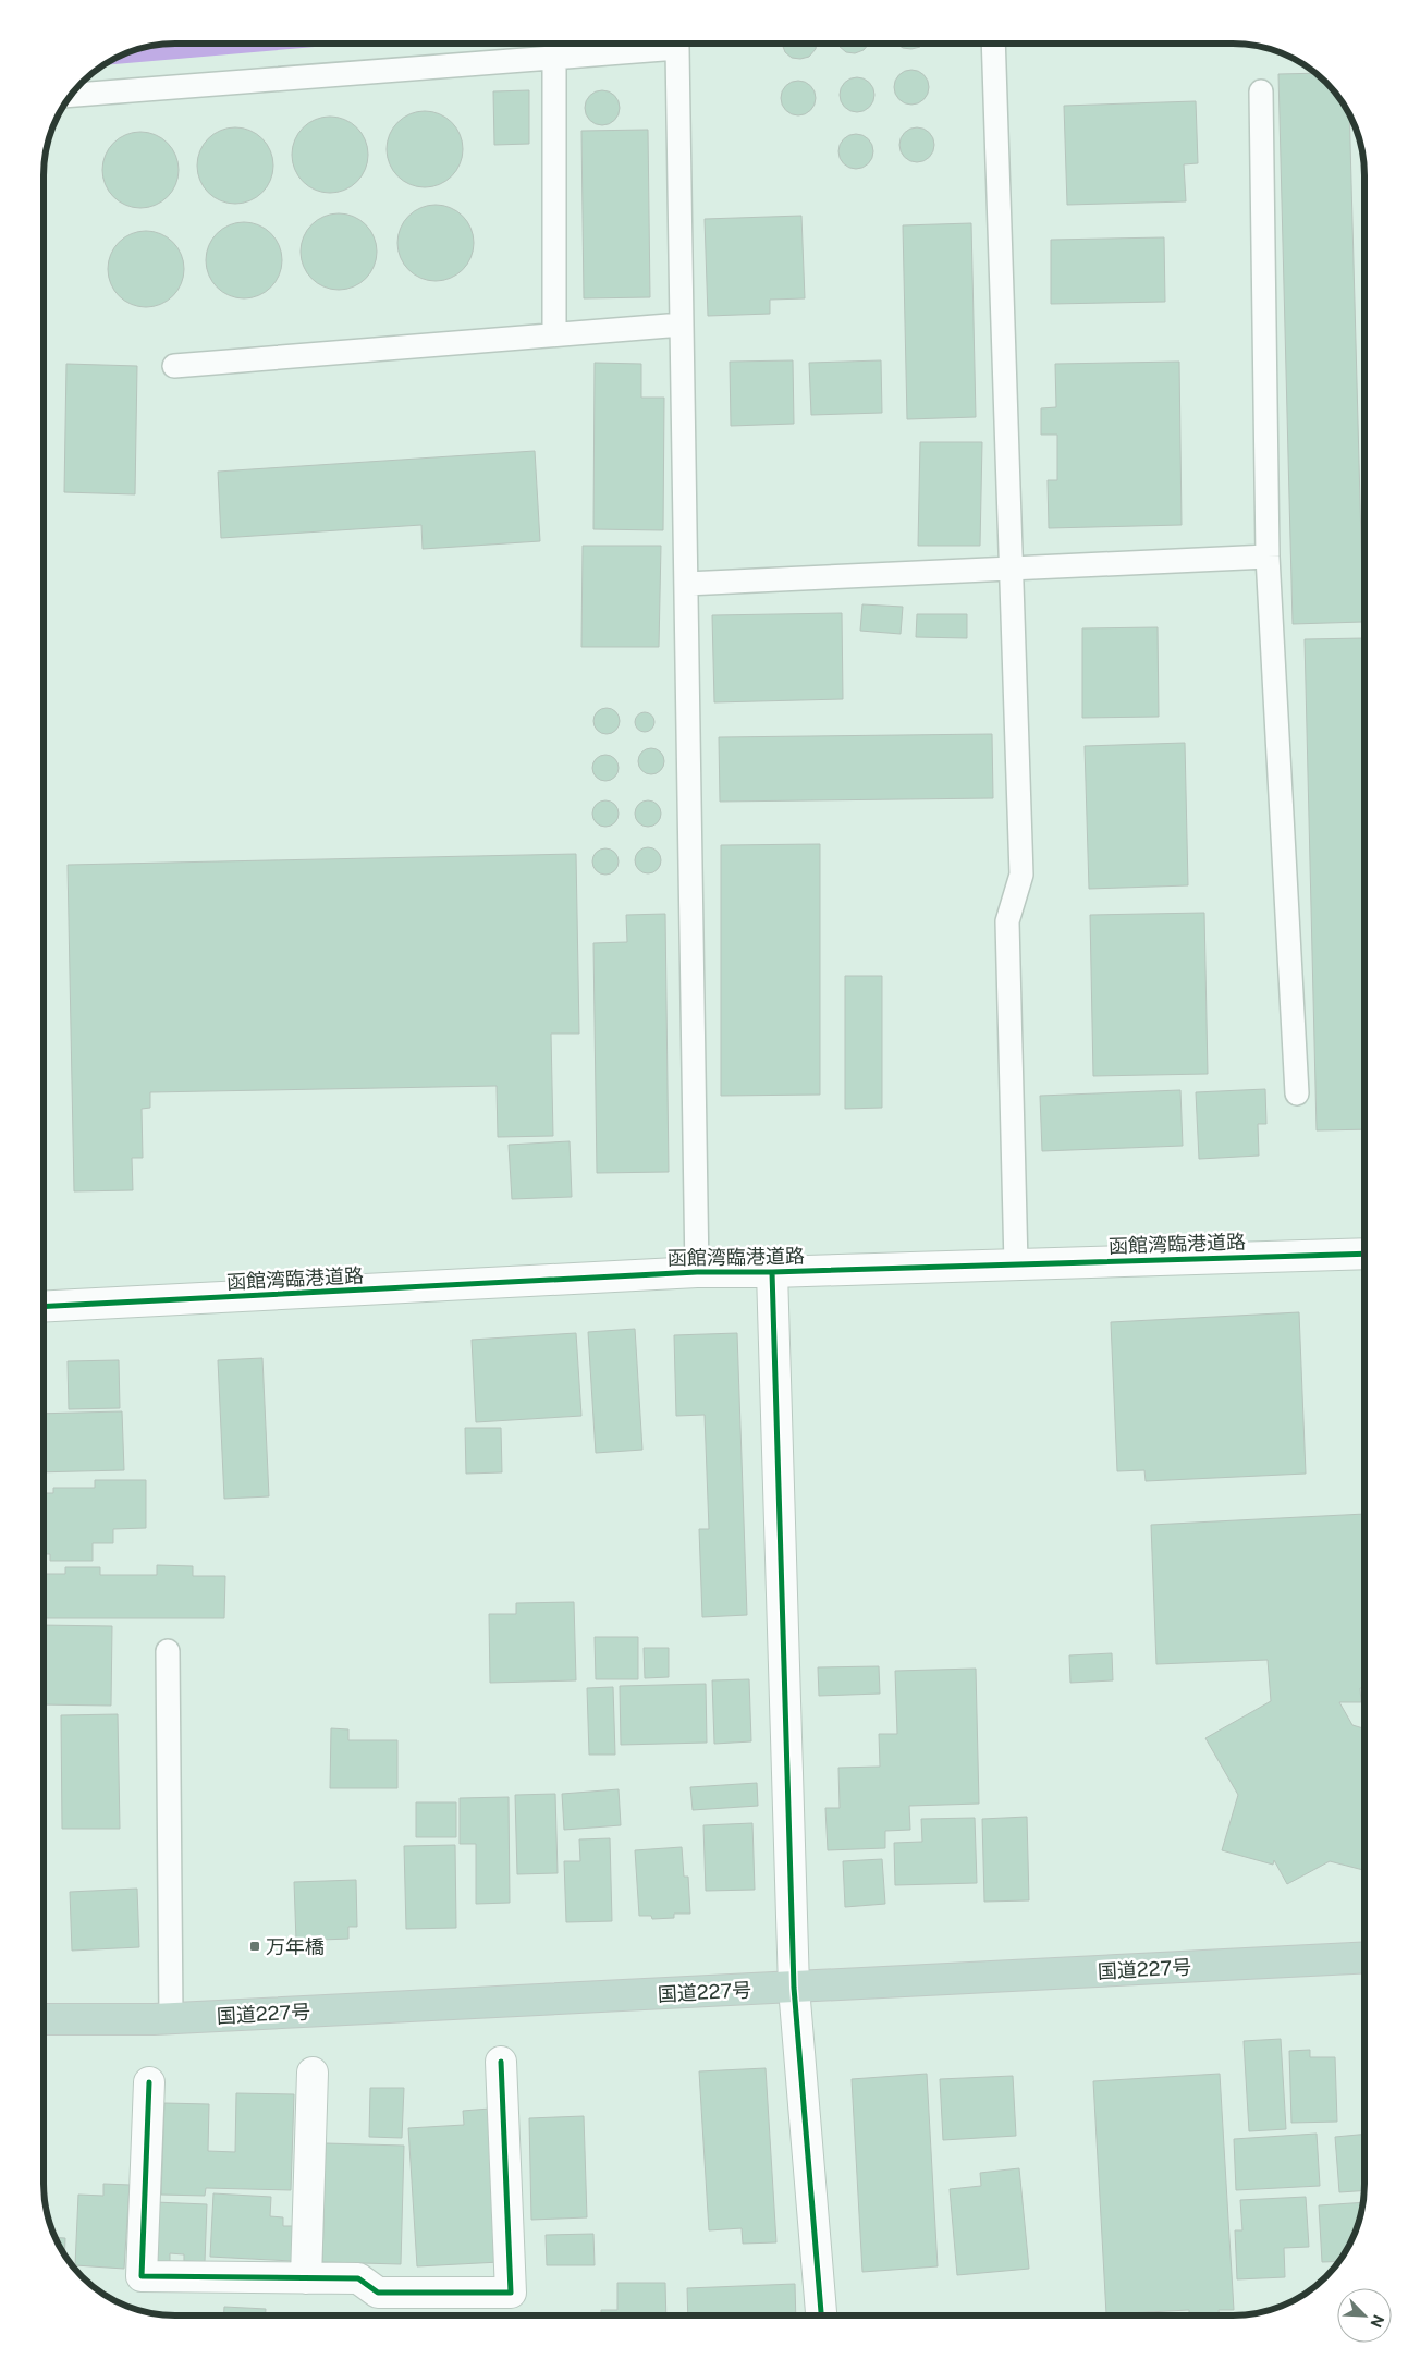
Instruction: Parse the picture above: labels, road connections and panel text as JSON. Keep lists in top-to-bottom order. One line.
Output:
{"streets":{"highway":["国道227号"],"street":["函館湾臨港道路"]},"places":{"transit":["万年橋"]},"north":"bottom right"}
